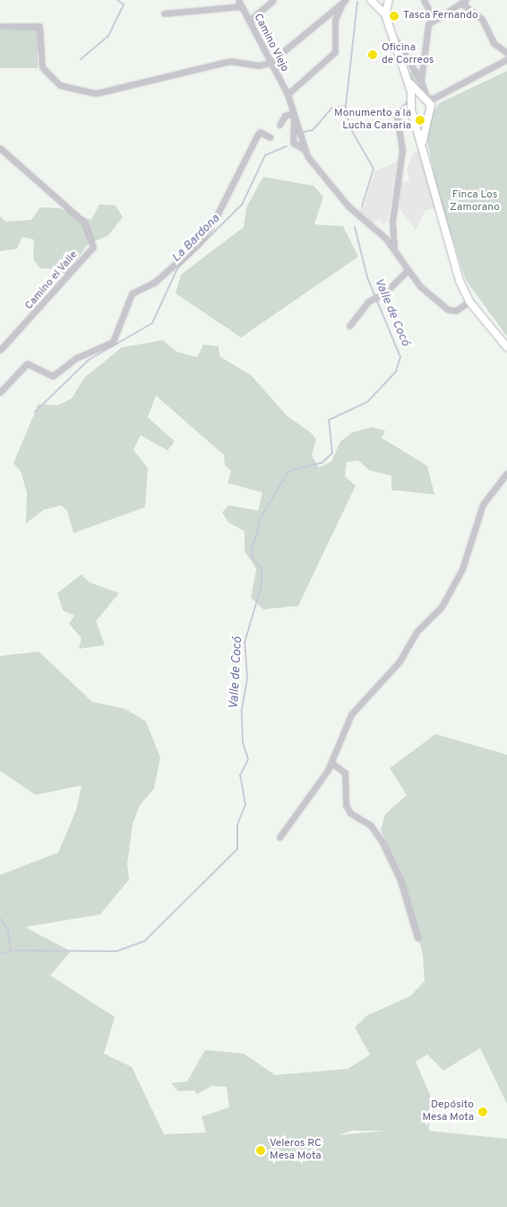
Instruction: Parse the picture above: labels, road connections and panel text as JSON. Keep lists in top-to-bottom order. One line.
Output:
{"streets":{"street":["Camino Viejo","Camino el Valle"]},"water":["La Bardona","Valle de Cocó"],"parks":["Finca Los Zamorano"],"places":["Tasca Fernando","Oficina de Correos","Monumento a la Lucha Canaria","Depósito Mesa Mota","Veleros RC Mesa Mota"]}
